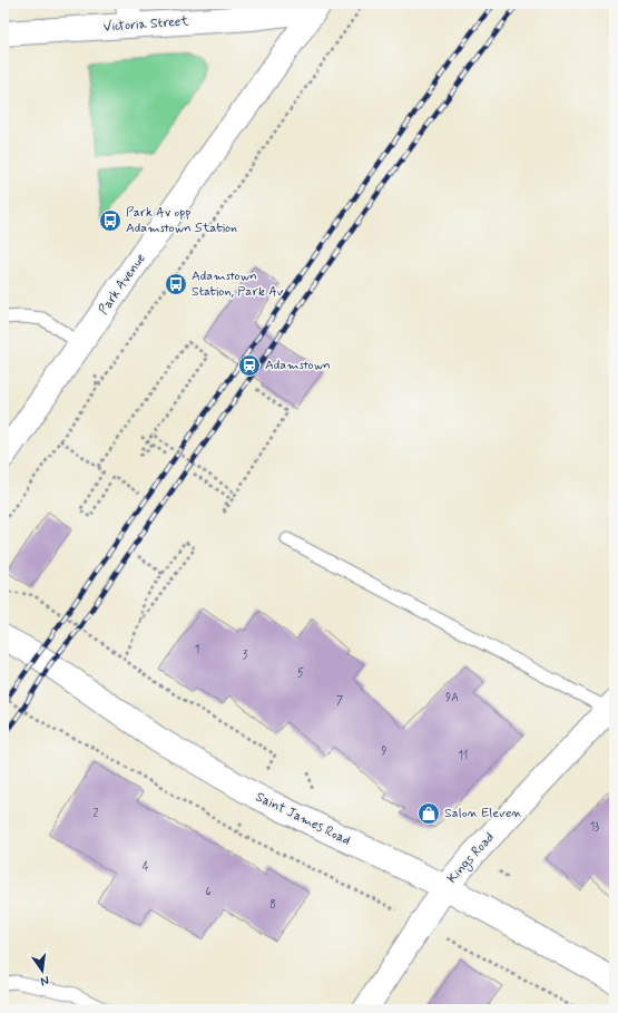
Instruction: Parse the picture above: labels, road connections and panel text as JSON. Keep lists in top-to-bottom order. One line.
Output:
{"streets":{"main road":["Victoria Street","Park Avenue","Saint James Road","Kings Road"]},"crossings":[["Victoria Street","Park Avenue"],["Saint James Road","Kings Road"]],"places":{"bus stop":["Park Av opp Adamstown Station","Adamstown Station, Park Av"],"station":["Adamstown"],"shop":["Salon Eleven"]},"house_numbers":["1","3","5","9A","7","9","11","2","13","4","6","8"],"north":"bottom"}
